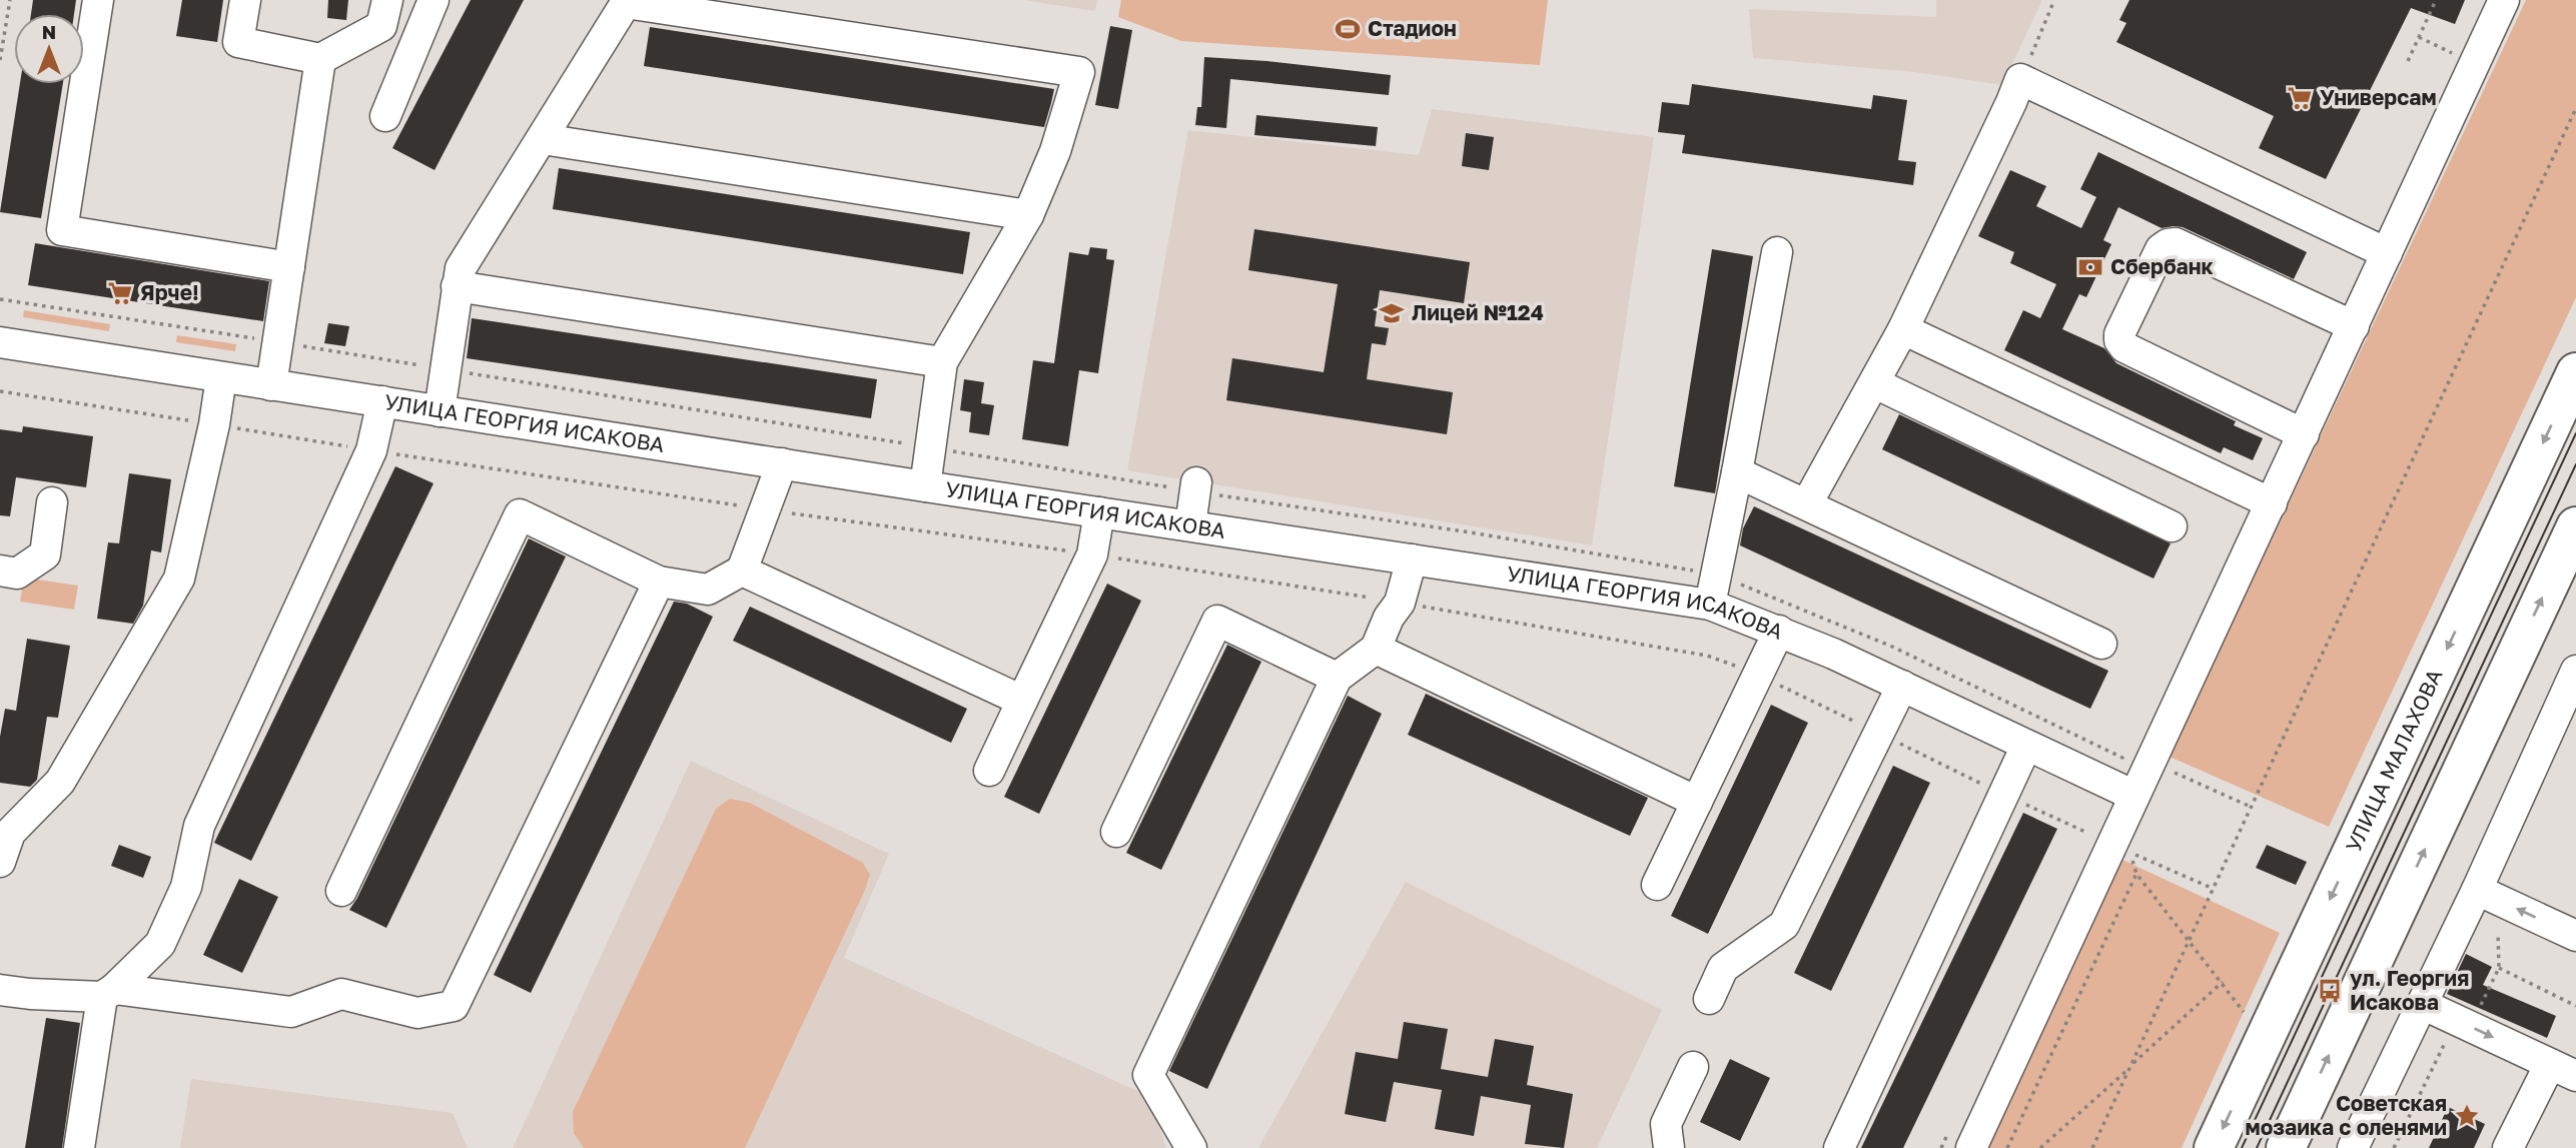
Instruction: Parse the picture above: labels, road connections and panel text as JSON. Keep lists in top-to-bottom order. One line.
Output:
{"streets":{"main road":["УЛИЦА МАЛАХОВА"],"street":["УЛИЦА ГЕОРГИЯ ИСАКОВА"]},"places":{"sports":["Стадион"],"supermarket":["Универсам","Ярче!"],"bank":["Сбербанк"],"school or university":["Лицей №124"],"bus stop":["ул. Георгия Исакова"],"place":["Советская мозаика с оленями"]},"north":"top"}
